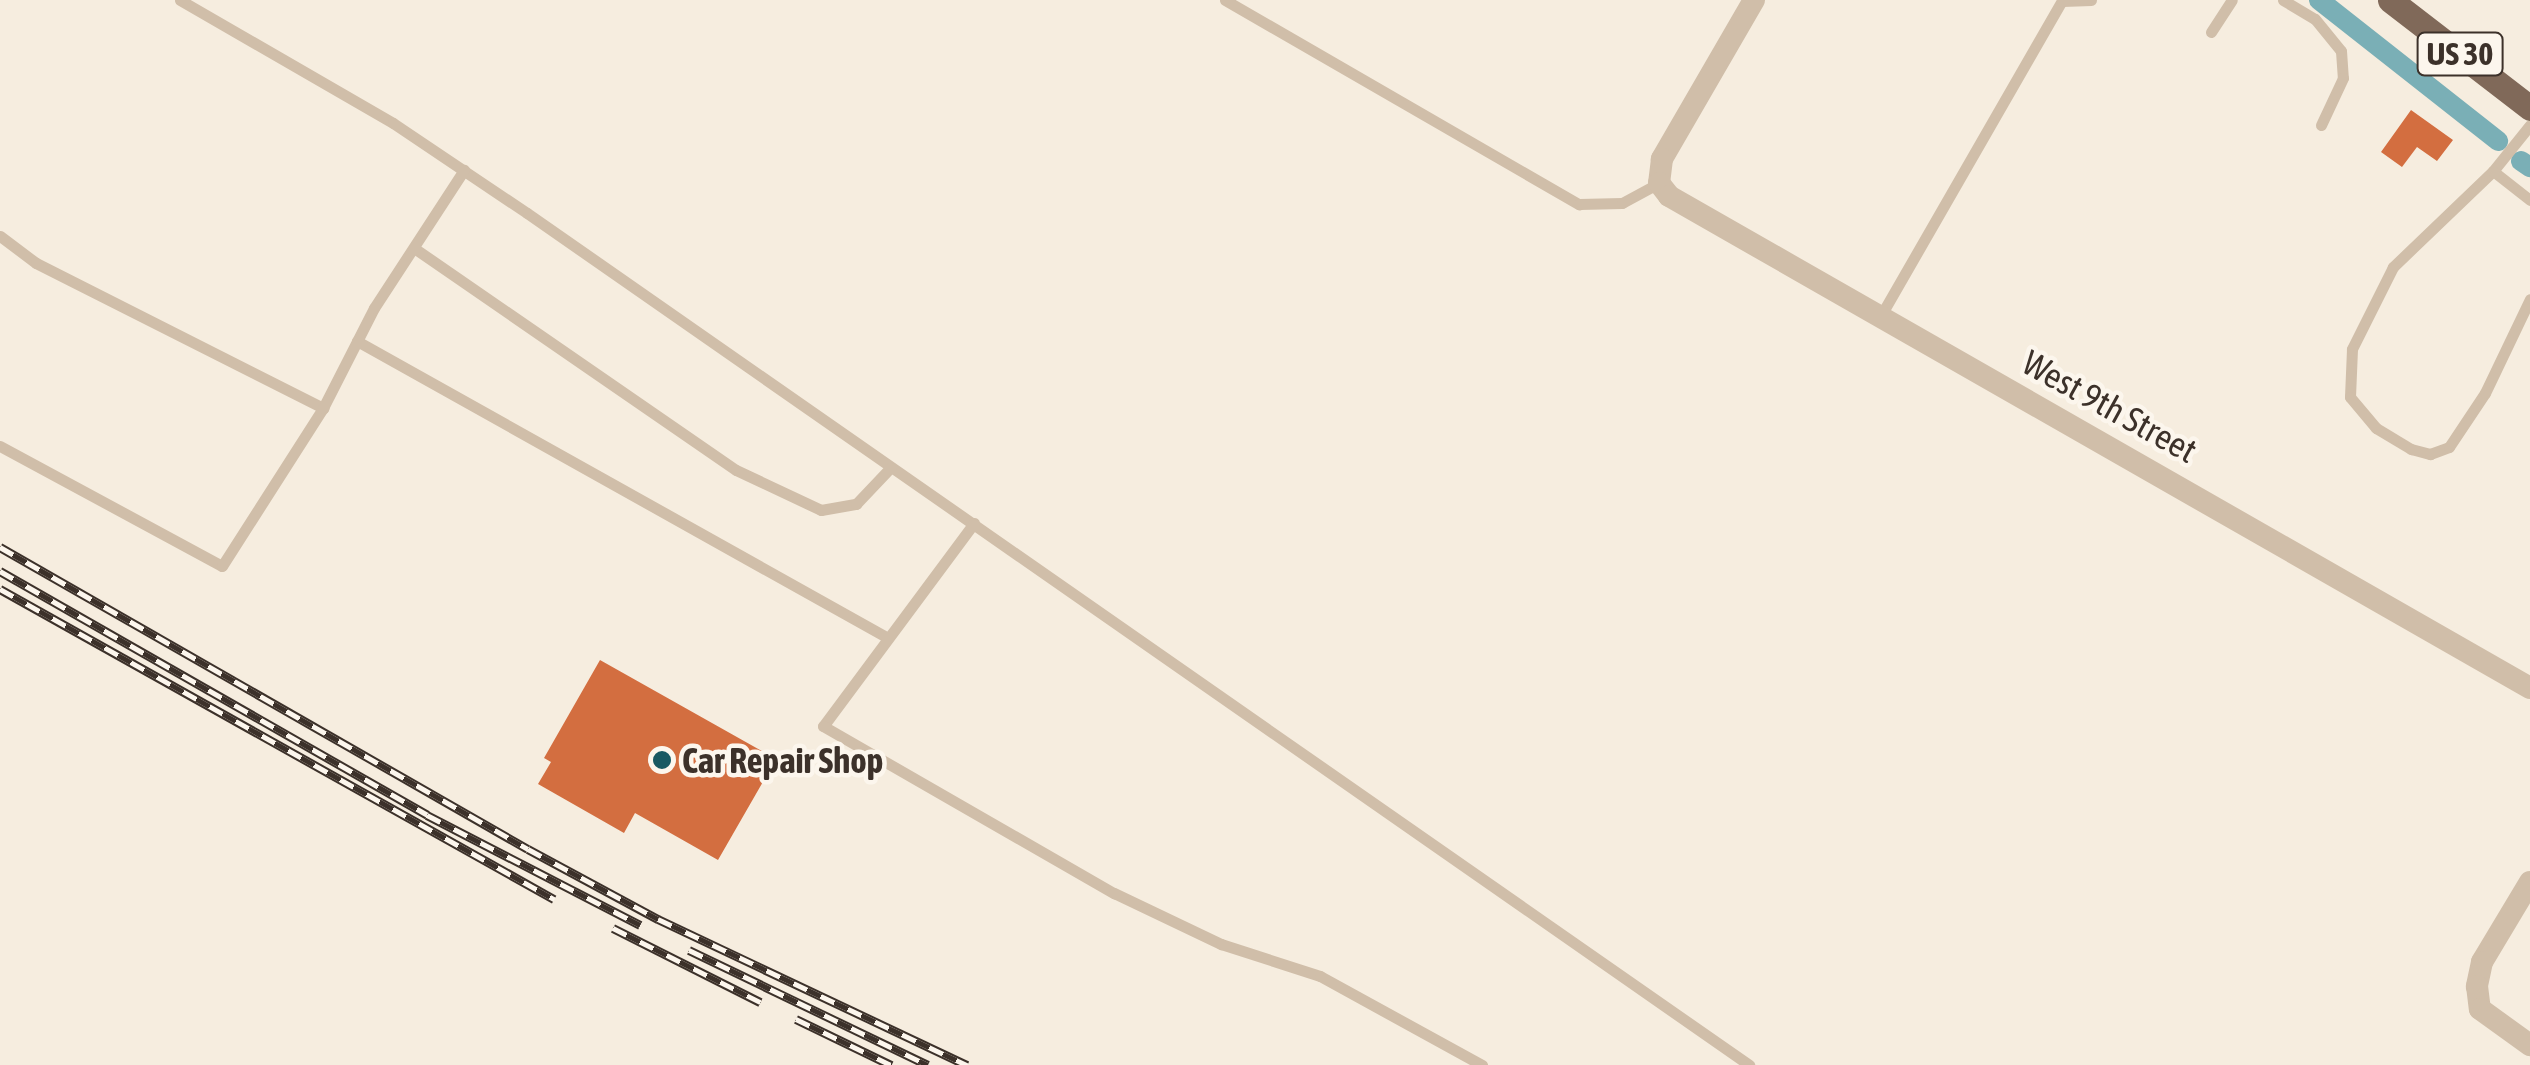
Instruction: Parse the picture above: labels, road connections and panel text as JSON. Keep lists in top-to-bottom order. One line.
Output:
{"streets":{"main road":["US 30"],"street":["West 9th Street"]},"places":["Car Repair Shop"]}
